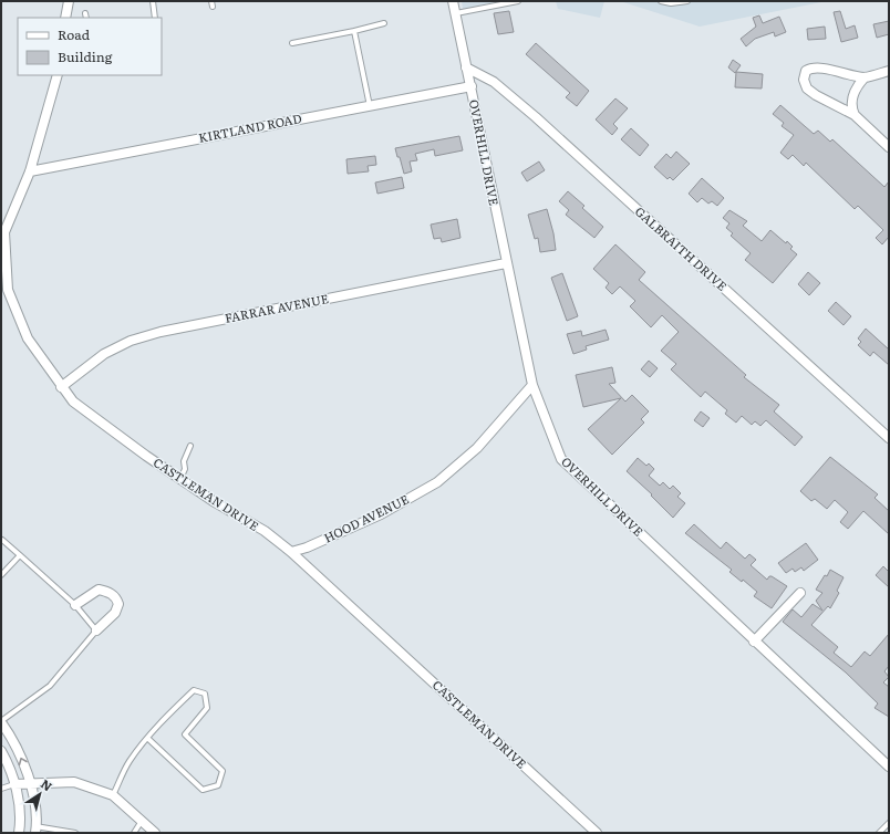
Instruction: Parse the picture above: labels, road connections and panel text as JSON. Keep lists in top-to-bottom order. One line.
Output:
{"streets":{"street":["KIRTLAND ROAD","OVERHILL DRIVE","GALBRAITH DRIVE","FARRAR AVENUE","CASTLEMAN DRIVE","HOOD AVENUE"]},"crossings":[["KIRTLAND ROAD","OVERHILL DRIVE"],["KIRTLAND ROAD","CASTLEMAN DRIVE"],["OVERHILL DRIVE","GALBRAITH DRIVE"],["OVERHILL DRIVE","FARRAR AVENUE"],["OVERHILL DRIVE","HOOD AVENUE"],["FARRAR AVENUE","CASTLEMAN DRIVE"],["CASTLEMAN DRIVE","HOOD AVENUE"]],"legend":["Road","Building"],"north":"top right"}
